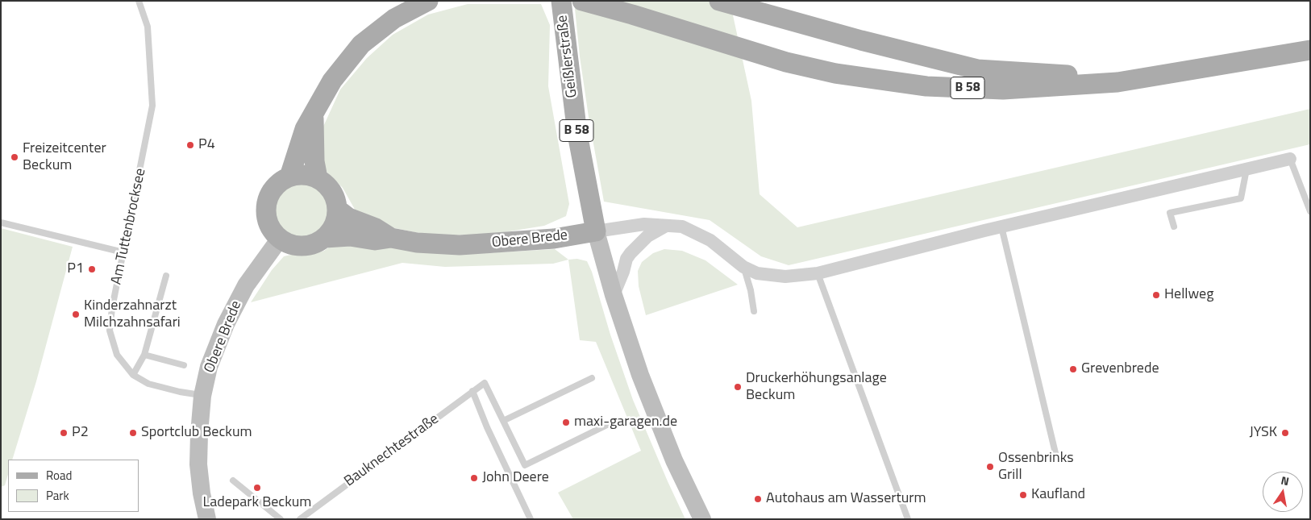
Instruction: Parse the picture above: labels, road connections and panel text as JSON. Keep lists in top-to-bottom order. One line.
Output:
{"streets":{"main road":["Geißlerstraße","B 58","Obere Brede"],"lane":["Am Tuttenbrocksee","Bauknechtestraße"]},"crossings":[["Geißlerstraße","Obere Brede"],["Am Tuttenbrocksee","Obere Brede"]],"places":["P4","Freizeitcenter Beckum","P1","Hellweg","Kinderzahnarzt Milchzahnsafari","Grevenbrede","Druckerhöhungsanlage Beckum","maxi-garagen.de","P2","Sportclub Beckum","JYSK","Ossenbrinks Grill","John Deere","Ladepark Beckum","Kaufland","Autohaus am Wasserturm"],"legend":["Road","Park"],"north":"top"}
